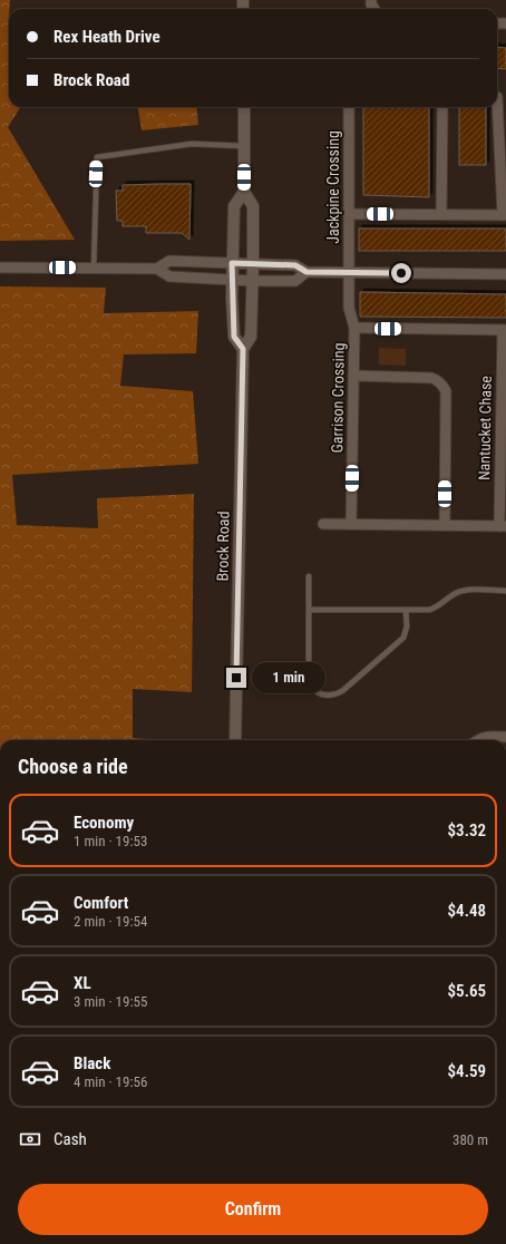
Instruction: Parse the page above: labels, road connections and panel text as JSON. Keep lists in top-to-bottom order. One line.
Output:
{"streets":{"main road":["Brock Road"],"street":["Jackpine Crossing","Garrison Crossing","Nantucket Chase"]},"crossings":[["Jackpine Crossing","Garrison Crossing"]],"page":{"banner":["Rex Heath Drive","Brock Road"],"bubble":"1 min","heading":"Choose a ride","list":[{"name":"Economy","note":"1 min · 19:53","value":"$3.32"},{"name":"Comfort","note":"2 min · 19:54","value":"$4.48"},{"name":"XL","note":"3 min · 19:55","value":"$5.65"},{"name":"Black","note":"4 min · 19:56","value":"$4.59"}],"pay":["Cash","380 m"],"buttons":"Confirm"}}
